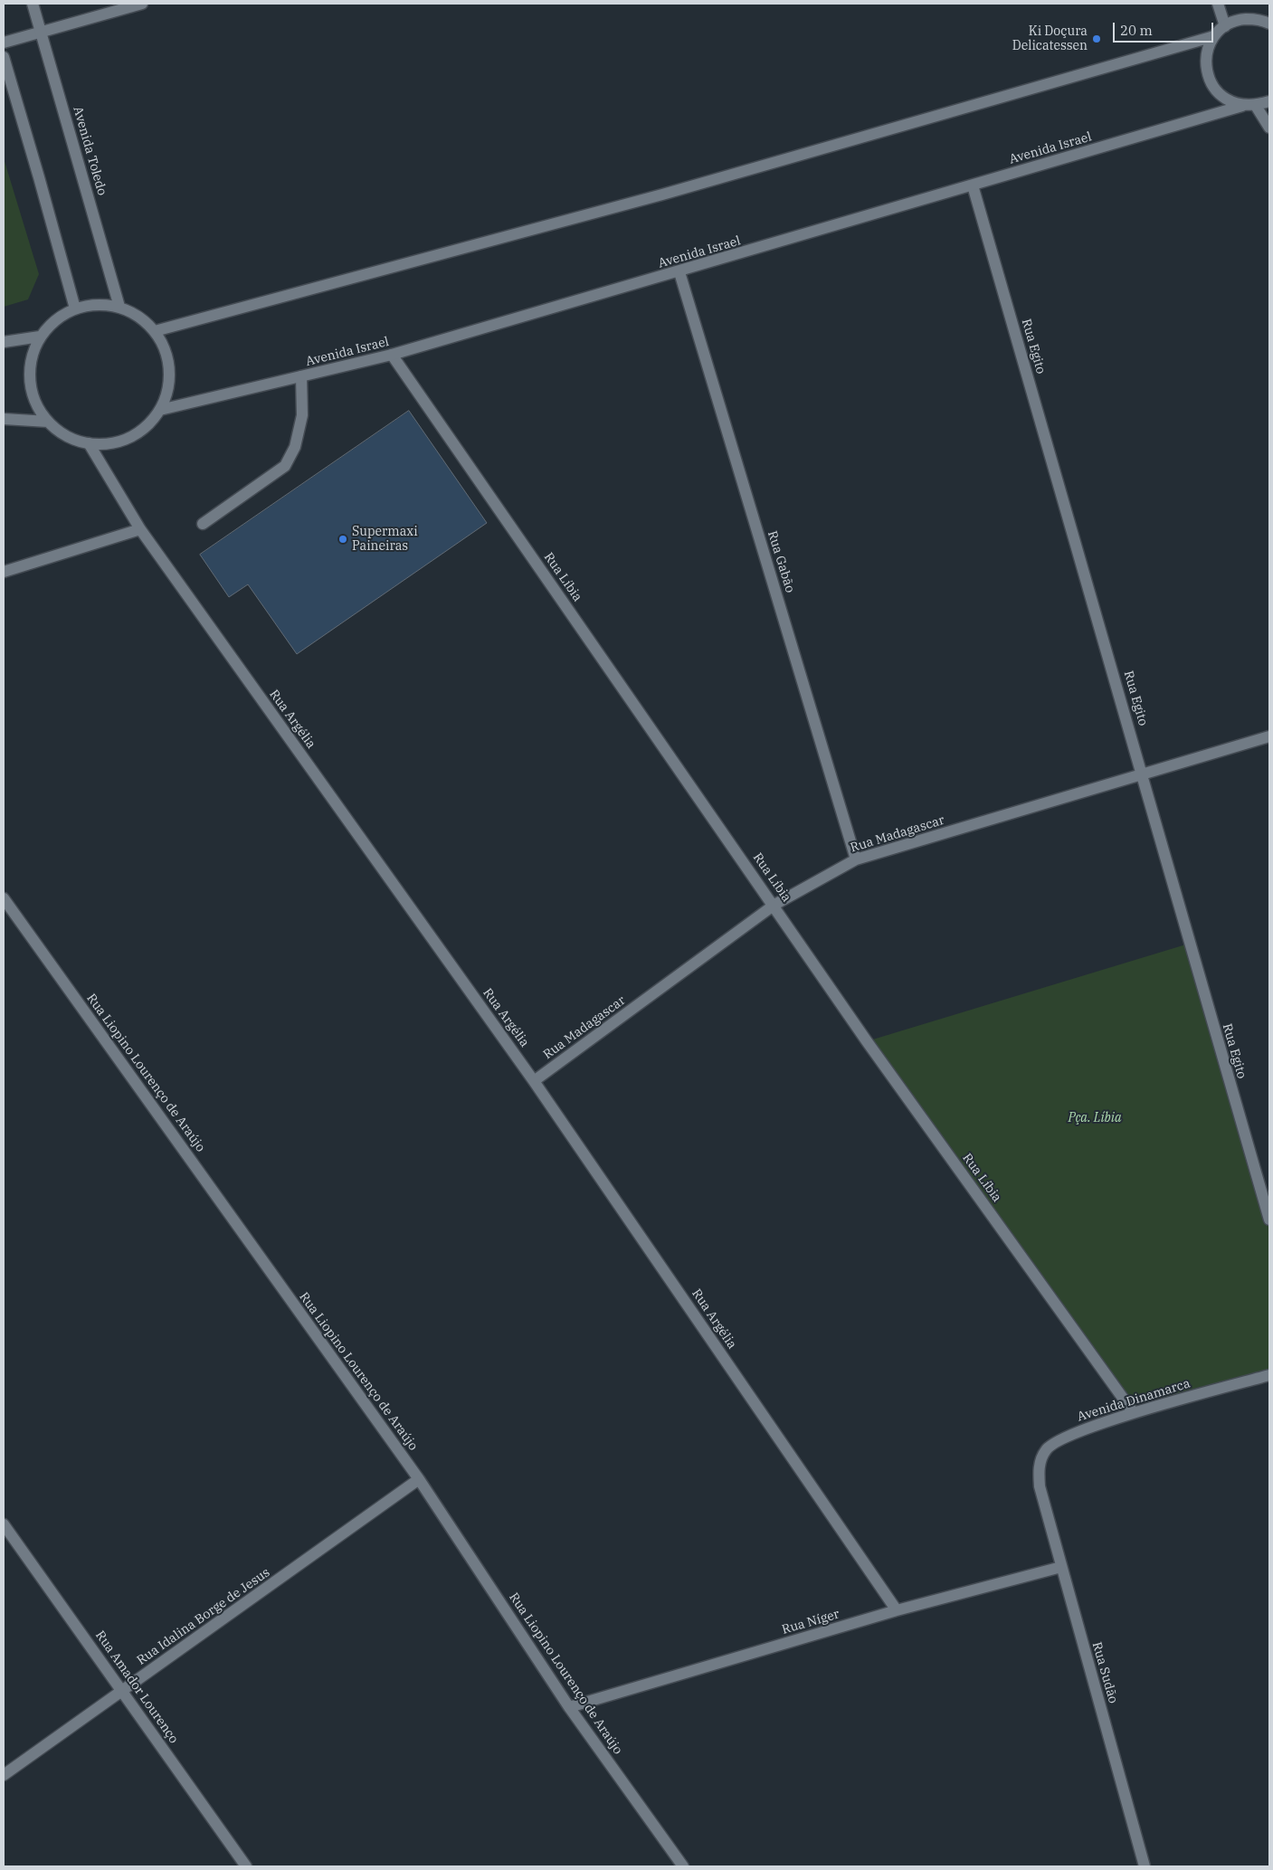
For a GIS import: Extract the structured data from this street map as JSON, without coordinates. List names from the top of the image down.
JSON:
{
  "streets": {
    "street": [
      "Avenida Israel",
      "Avenida Toledo",
      "Rua Egito",
      "Rua Gabão",
      "Rua Líbia",
      "Rua Argélia",
      "Rua Madagascar",
      "Rua Liopino Lourenço de Araújo",
      "Avenida Dinamarca",
      "Rua Idalina Borge de Jesus",
      "Rua Níger",
      "Rua Sudão",
      "Rua Amador Lourenço"
    ]
  },
  "crossings": [
    ["Avenida Israel", "Avenida Toledo"],
    ["Avenida Israel", "Rua Egito"],
    ["Avenida Israel", "Rua Gabão"],
    ["Avenida Israel", "Rua Líbia"],
    ["Avenida Israel", "Rua Argélia"],
    ["Avenida Toledo", "Rua Argélia"],
    ["Rua Egito", "Rua Madagascar"],
    ["Rua Gabão", "Rua Madagascar"],
    ["Rua Líbia", "Rua Madagascar"],
    ["Rua Líbia", "Avenida Dinamarca"],
    ["Rua Argélia", "Rua Madagascar"],
    ["Rua Argélia", "Rua Níger"],
    ["Rua Liopino Lourenço de Araújo", "Rua Idalina Borge de Jesus"],
    ["Rua Liopino Lourenço de Araújo", "Rua Níger"],
    ["Avenida Dinamarca", "Rua Sudão"],
    ["Rua Idalina Borge de Jesus", "Rua Amador Lourenço"],
    ["Rua Níger", "Rua Sudão"]
  ],
  "parks": ["Pça. Líbia"],
  "places": ["Ki Doçura Delicatessen", "Supermaxi Paineiras"],
  "scale_bar": "20 m"
}
